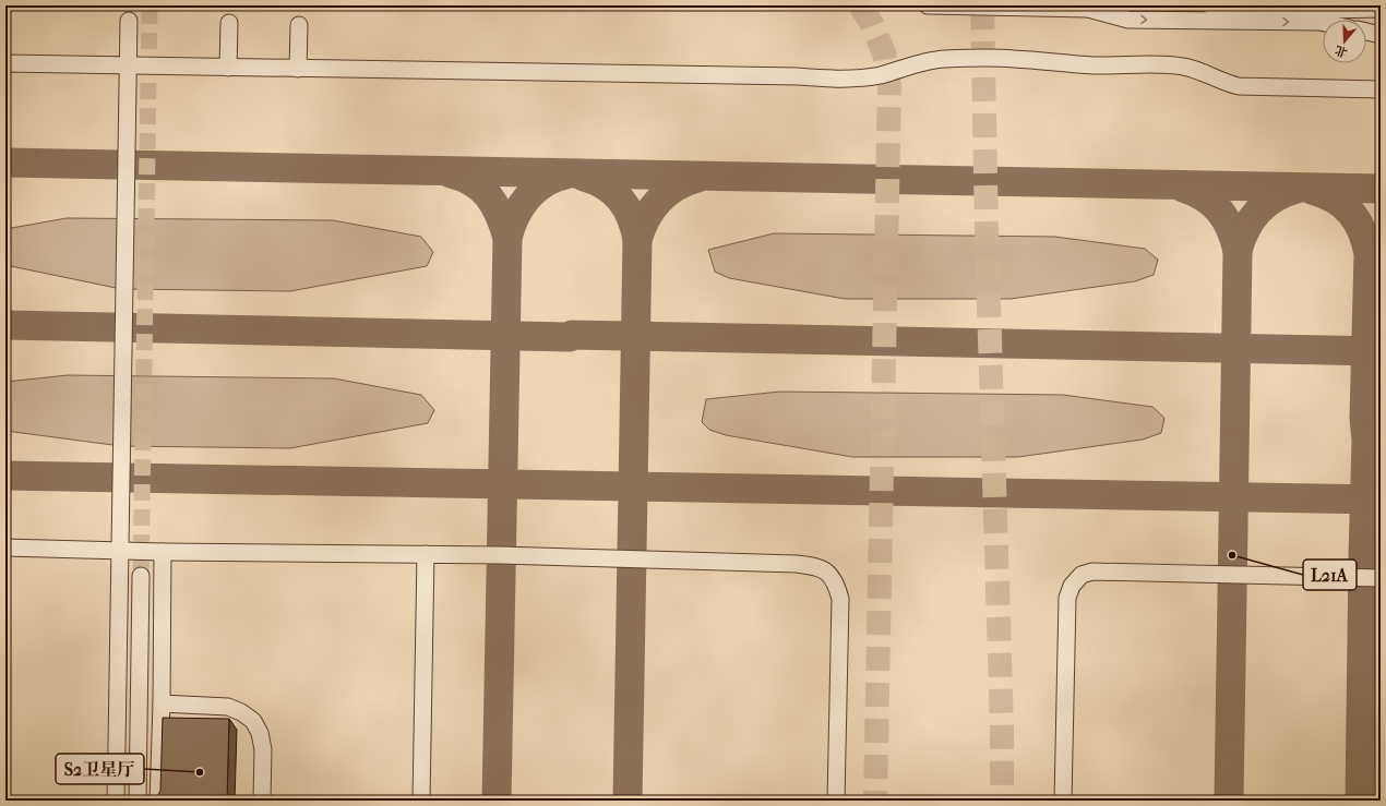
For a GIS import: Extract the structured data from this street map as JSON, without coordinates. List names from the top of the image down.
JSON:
{
  "places": ["L21A", "S2卫星厅"],
  "north": "bottom"
}
